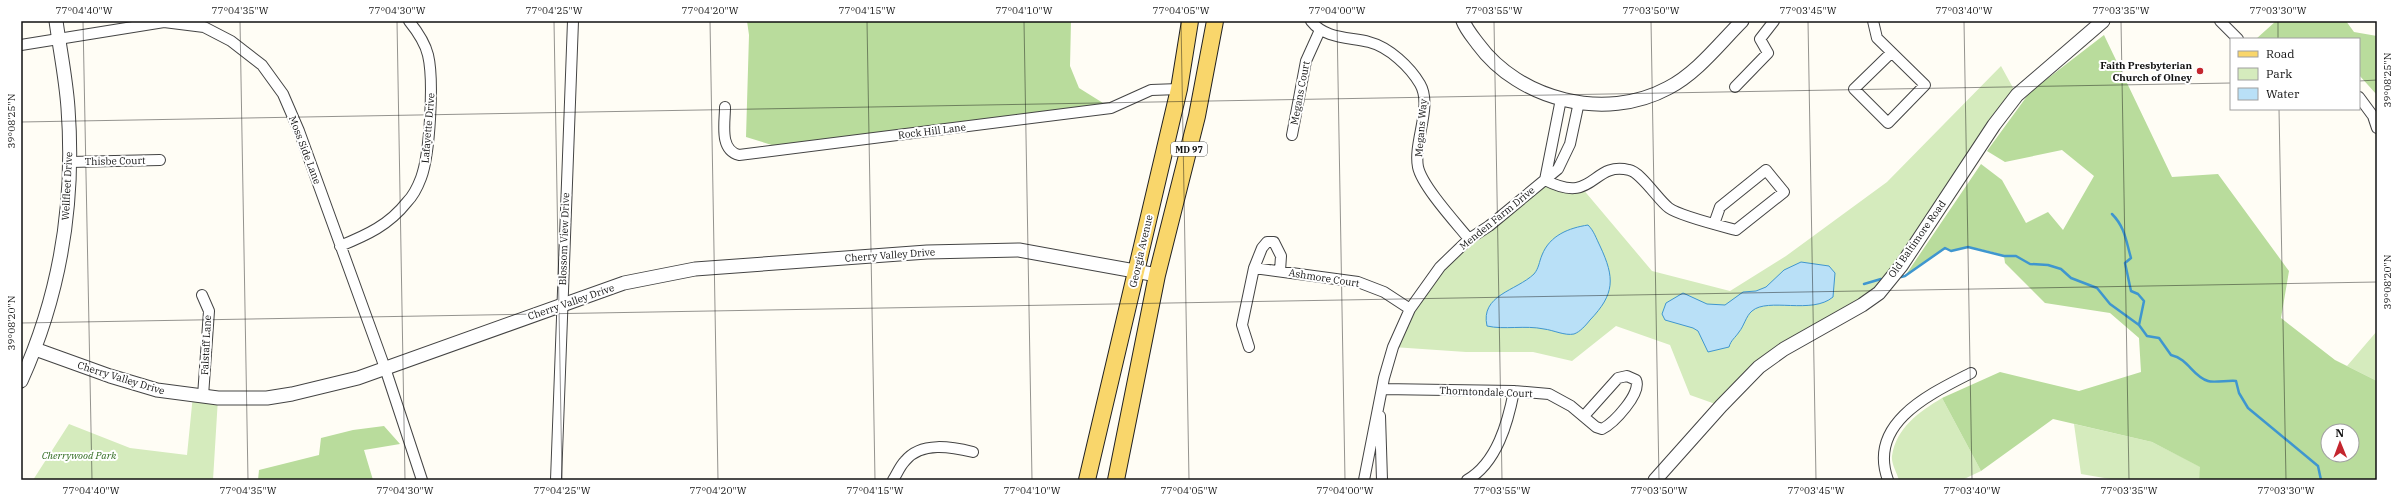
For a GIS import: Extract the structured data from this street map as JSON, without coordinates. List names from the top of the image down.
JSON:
{
  "streets": {
    "main road": ["MD 97", "Georgia Avenue"],
    "street": [
      "Megans Court",
      "Lafayette Drive",
      "Megans Way",
      "Rock Hill Lane",
      "Moss Side Lane",
      "Thisbe Court",
      "Wellfleet Drive",
      "Menden Farm Drive",
      "Blossom View Drive",
      "Old Baltimore Road",
      "Cherry Valley Drive",
      "Ashmore Court",
      "Falstaff Lane",
      "Thorntondale Court"
    ]
  },
  "crossings": [
    ["Megans Court", "Megans Way"],
    ["Lafayette Drive", "Moss Side Lane"],
    ["Megans Way", "Menden Farm Drive"],
    ["Rock Hill Lane", "Georgia Avenue"],
    ["MD 97", "Cherry Valley Drive"],
    ["Moss Side Lane", "Wellfleet Drive"],
    ["Moss Side Lane", "Cherry Valley Drive"],
    ["Thisbe Court", "Wellfleet Drive"],
    ["Wellfleet Drive", "Cherry Valley Drive"],
    ["Menden Farm Drive", "Ashmore Court"],
    ["Menden Farm Drive", "Thorntondale Court"],
    ["Blossom View Drive", "Cherry Valley Drive"],
    ["Georgia Avenue", "Cherry Valley Drive"],
    ["Cherry Valley Drive", "Falstaff Lane"]
  ],
  "parks": ["Cherrywood Park"],
  "places": ["Faith Presbyterian Church of Olney"],
  "legend": ["Road", "Park", "Water"],
  "north": "top",
  "coordinates": [
    "77°04'40\"W",
    "77°04'35\"W",
    "77°04'30\"W",
    "77°04'25\"W",
    "77°04'20\"W",
    "77°04'15\"W",
    "77°04'10\"W",
    "77°04'05\"W",
    "77°04'00\"W",
    "77°03'55\"W",
    "77°03'50\"W",
    "77°03'45\"W",
    "77°03'40\"W",
    "77°03'35\"W",
    "77°03'30\"W",
    "39°08'25\"N",
    "39°08'20\"N"
  ]
}
